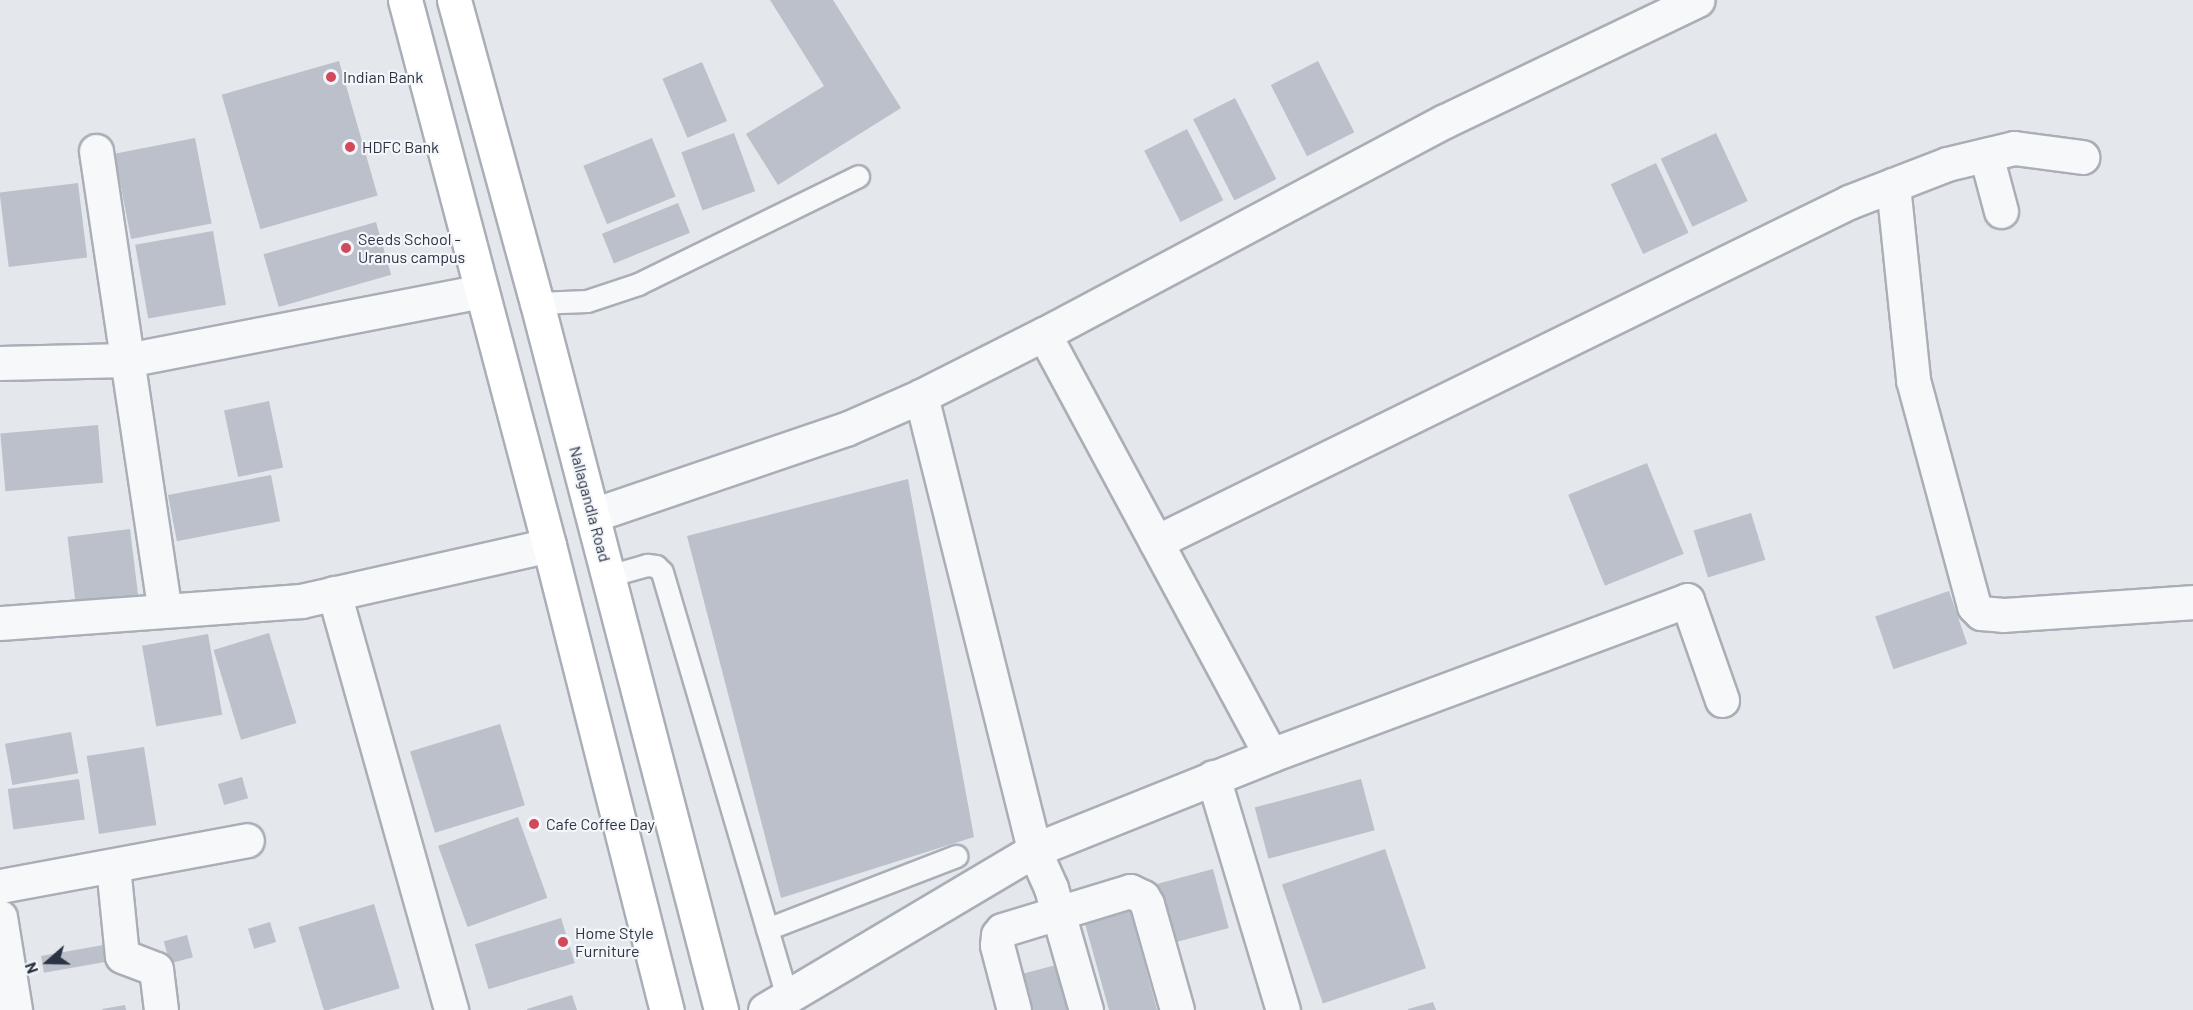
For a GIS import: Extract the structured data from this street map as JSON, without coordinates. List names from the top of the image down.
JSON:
{
  "streets": {
    "main road": ["Nallagandla Road"]
  },
  "places": [
    "Indian Bank",
    "HDFC Bank",
    "Seeds School - Uranus campus",
    "Cafe Coffee Day",
    "Home Style Furniture"
  ],
  "north": "left"
}
